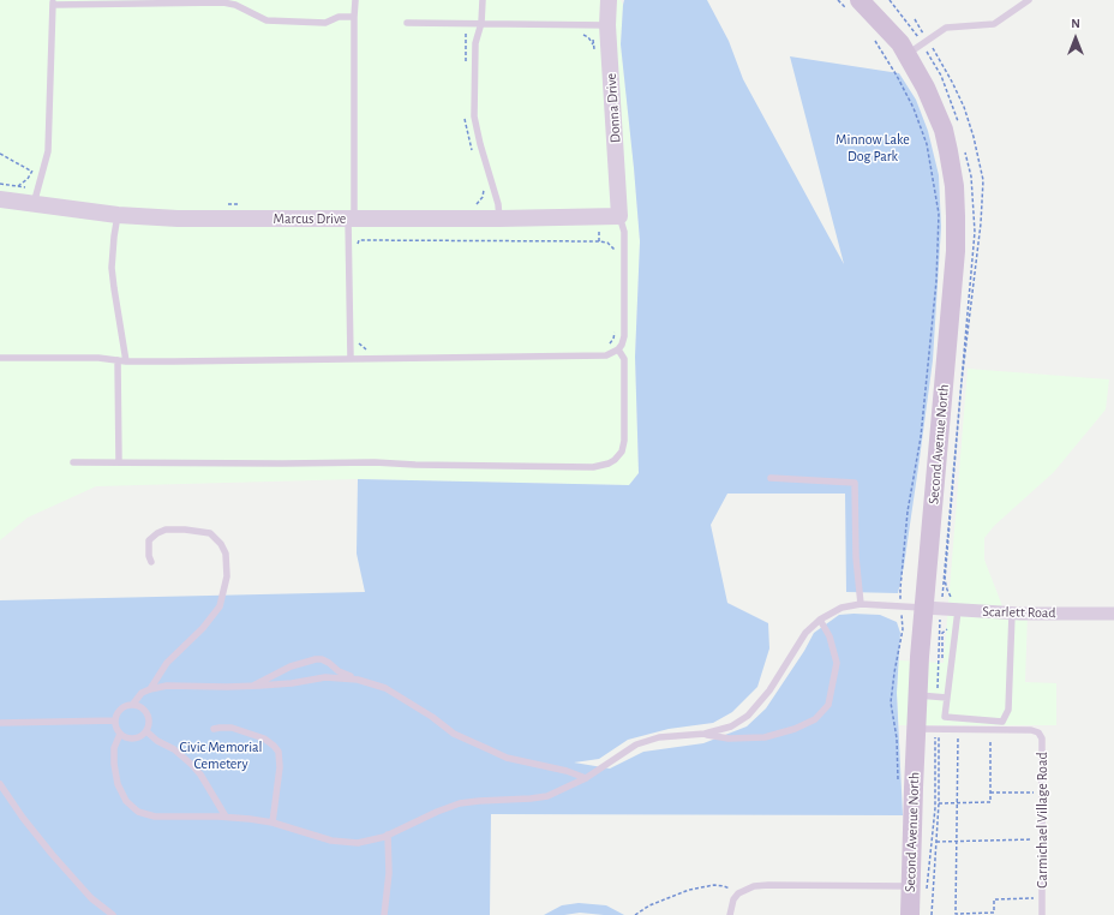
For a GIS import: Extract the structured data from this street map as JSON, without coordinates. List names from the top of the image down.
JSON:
{
  "streets": {
    "main road": ["Second Avenue North"],
    "street": ["Donna Drive", "Marcus Drive", "Scarlett Road"],
    "lane": ["Carmichael Village Road"]
  },
  "crossings": [
    ["Donna Drive", "Marcus Drive"],
    ["Second Avenue North", "Scarlett Road"],
    ["Second Avenue North", "Carmichael Village Road"]
  ],
  "parks": ["Minnow Lake Dog Park", "Civic Memorial Cemetery"],
  "north": "top"
}
